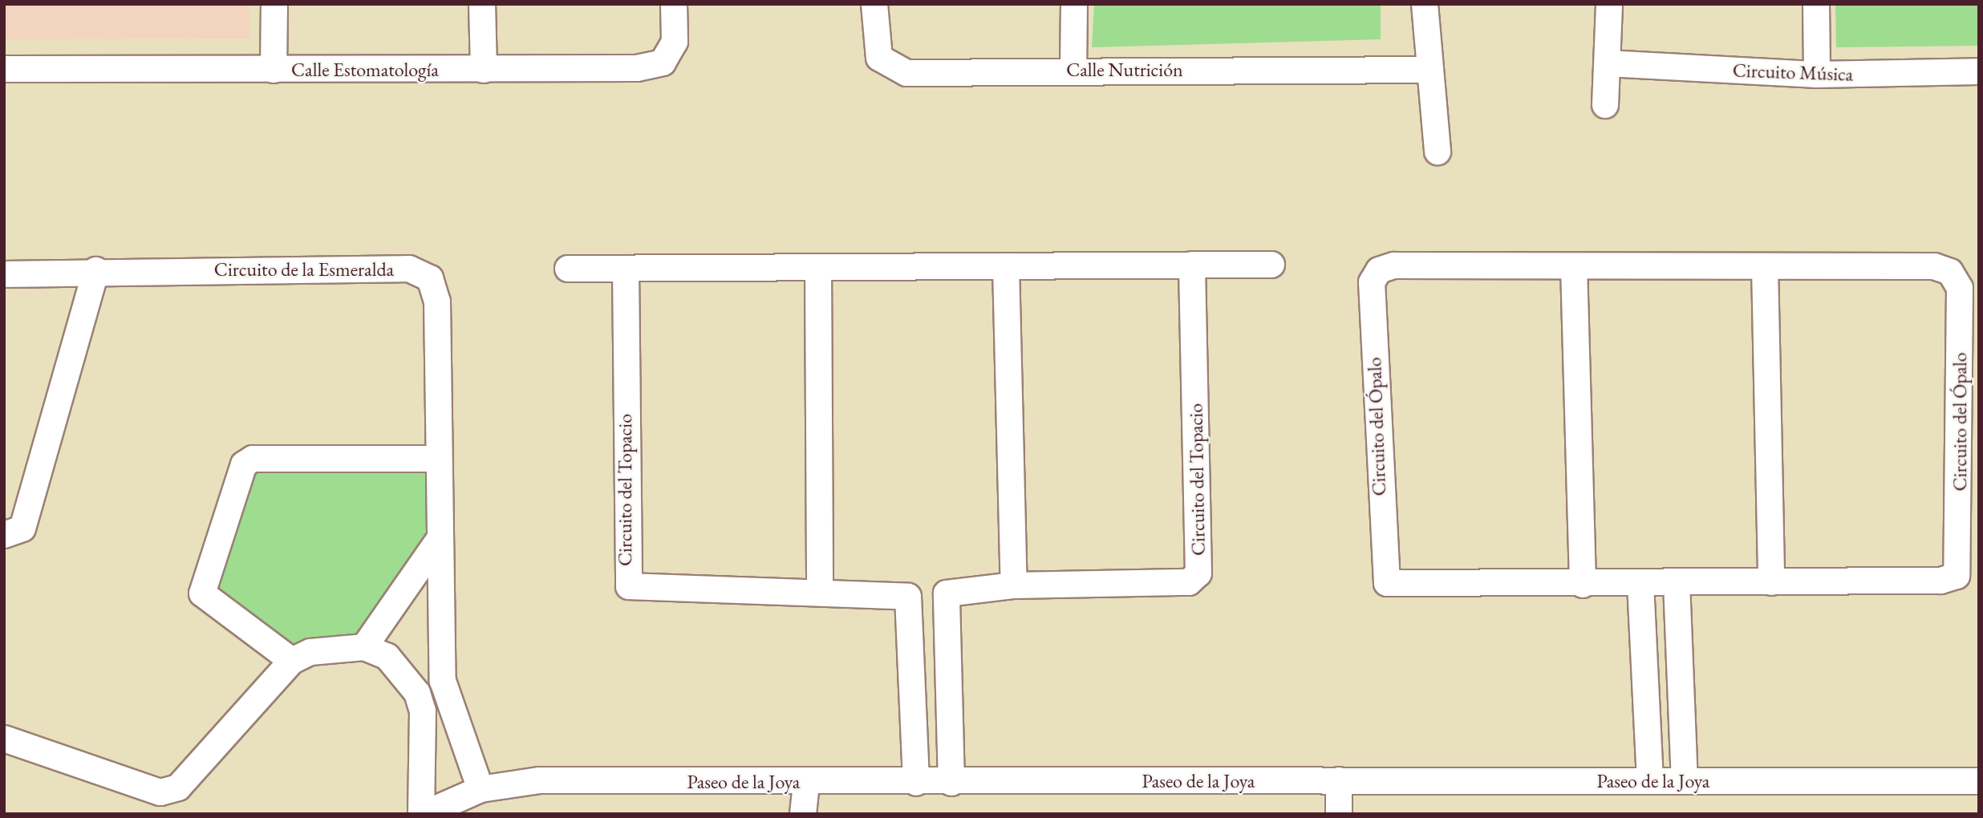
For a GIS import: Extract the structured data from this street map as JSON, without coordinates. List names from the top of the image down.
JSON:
{
  "streets": {
    "street": [
      "Calle Estomatología",
      "Calle Nutrición",
      "Circuito Música",
      "Circuito de la Esmeralda",
      "Circuito del Ópalo",
      "Circuito del Topacio",
      "Paseo de la Joya"
    ]
  },
  "crossings": [
    ["Circuito de la Esmeralda", "Paseo de la Joya"],
    ["Circuito del Topacio", "Paseo de la Joya"]
  ]
}
